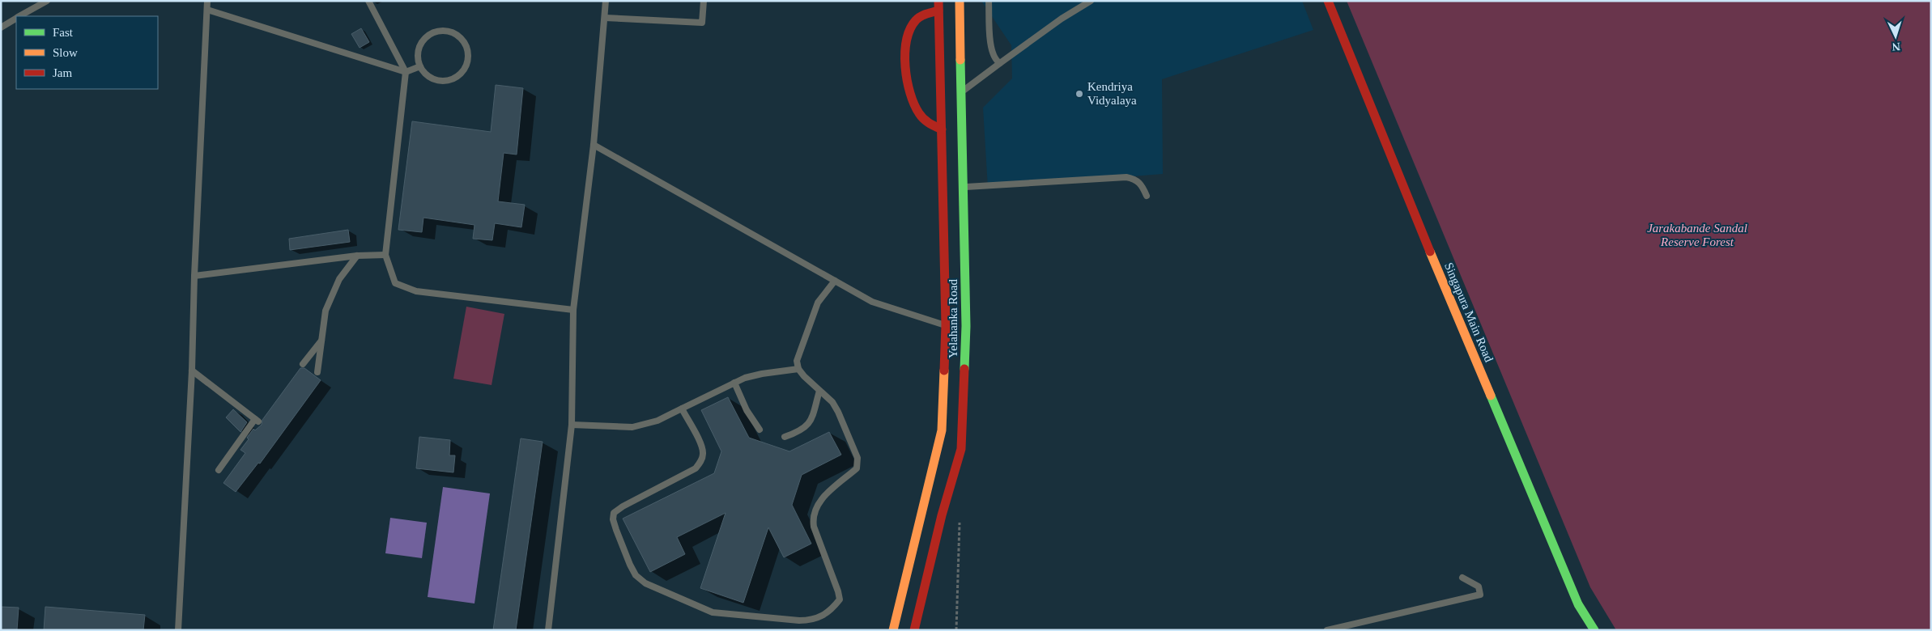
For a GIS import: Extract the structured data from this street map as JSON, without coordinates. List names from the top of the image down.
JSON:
{
  "streets": {
    "main road": ["Singapura Main Road", "Yelahanka Road"]
  },
  "parks": ["Jarakabande Sandal Reserve Forest"],
  "places": ["Kendriya Vidyalaya"],
  "legend": ["Fast", "Slow", "Jam"],
  "north": "bottom"
}
